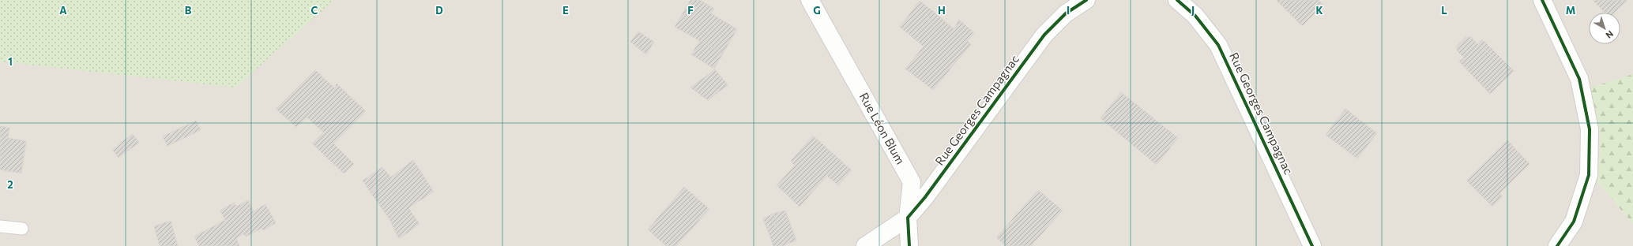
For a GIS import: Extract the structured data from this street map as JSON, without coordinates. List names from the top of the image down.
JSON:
{
  "streets": {
    "street": ["Rue Georges Campagnac", "Rue Léon Blum"]
  },
  "crossings": [
    ["Rue Georges Campagnac", "Rue Léon Blum"]
  ],
  "north": "bottom right",
  "grid": {
    "columns": [
      "A",
      "B",
      "C",
      "D",
      "E",
      "F",
      "G",
      "H",
      "I",
      "J",
      "K",
      "L",
      "M"
    ],
    "rows": ["1", "2"]
  }
}
